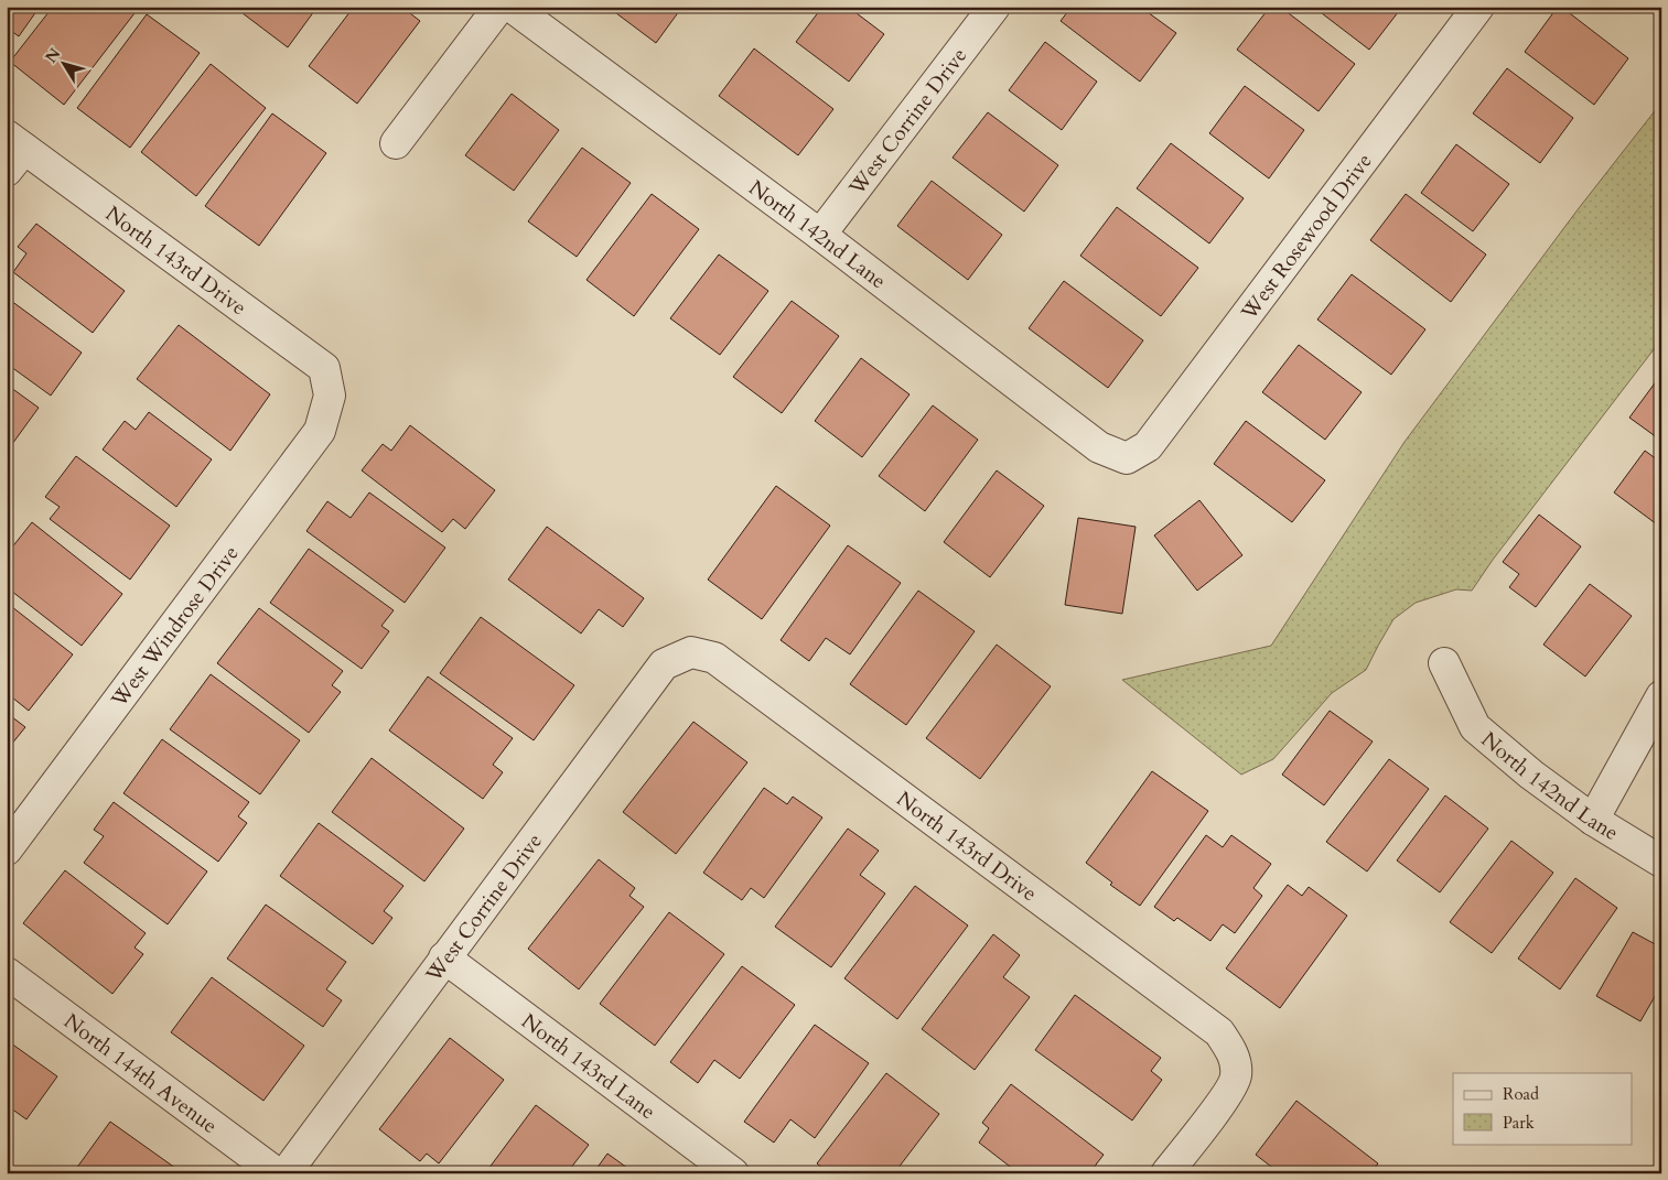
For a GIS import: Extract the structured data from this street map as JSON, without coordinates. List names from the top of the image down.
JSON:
{
  "streets": {
    "street": [
      "West Corrine Drive",
      "North 142nd Lane",
      "West Rosewood Drive",
      "North 143rd Drive",
      "West Windrose Drive",
      "North 143rd Lane",
      "North 144th Avenue"
    ]
  },
  "crossings": [
    ["West Corrine Drive", "North 142nd Lane"],
    ["West Corrine Drive", "North 143rd Drive"],
    ["West Corrine Drive", "North 143rd Lane"],
    ["North 142nd Lane", "West Rosewood Drive"],
    ["North 143rd Drive", "West Windrose Drive"]
  ],
  "legend": ["Road", "Park"],
  "north": "top left"
}
